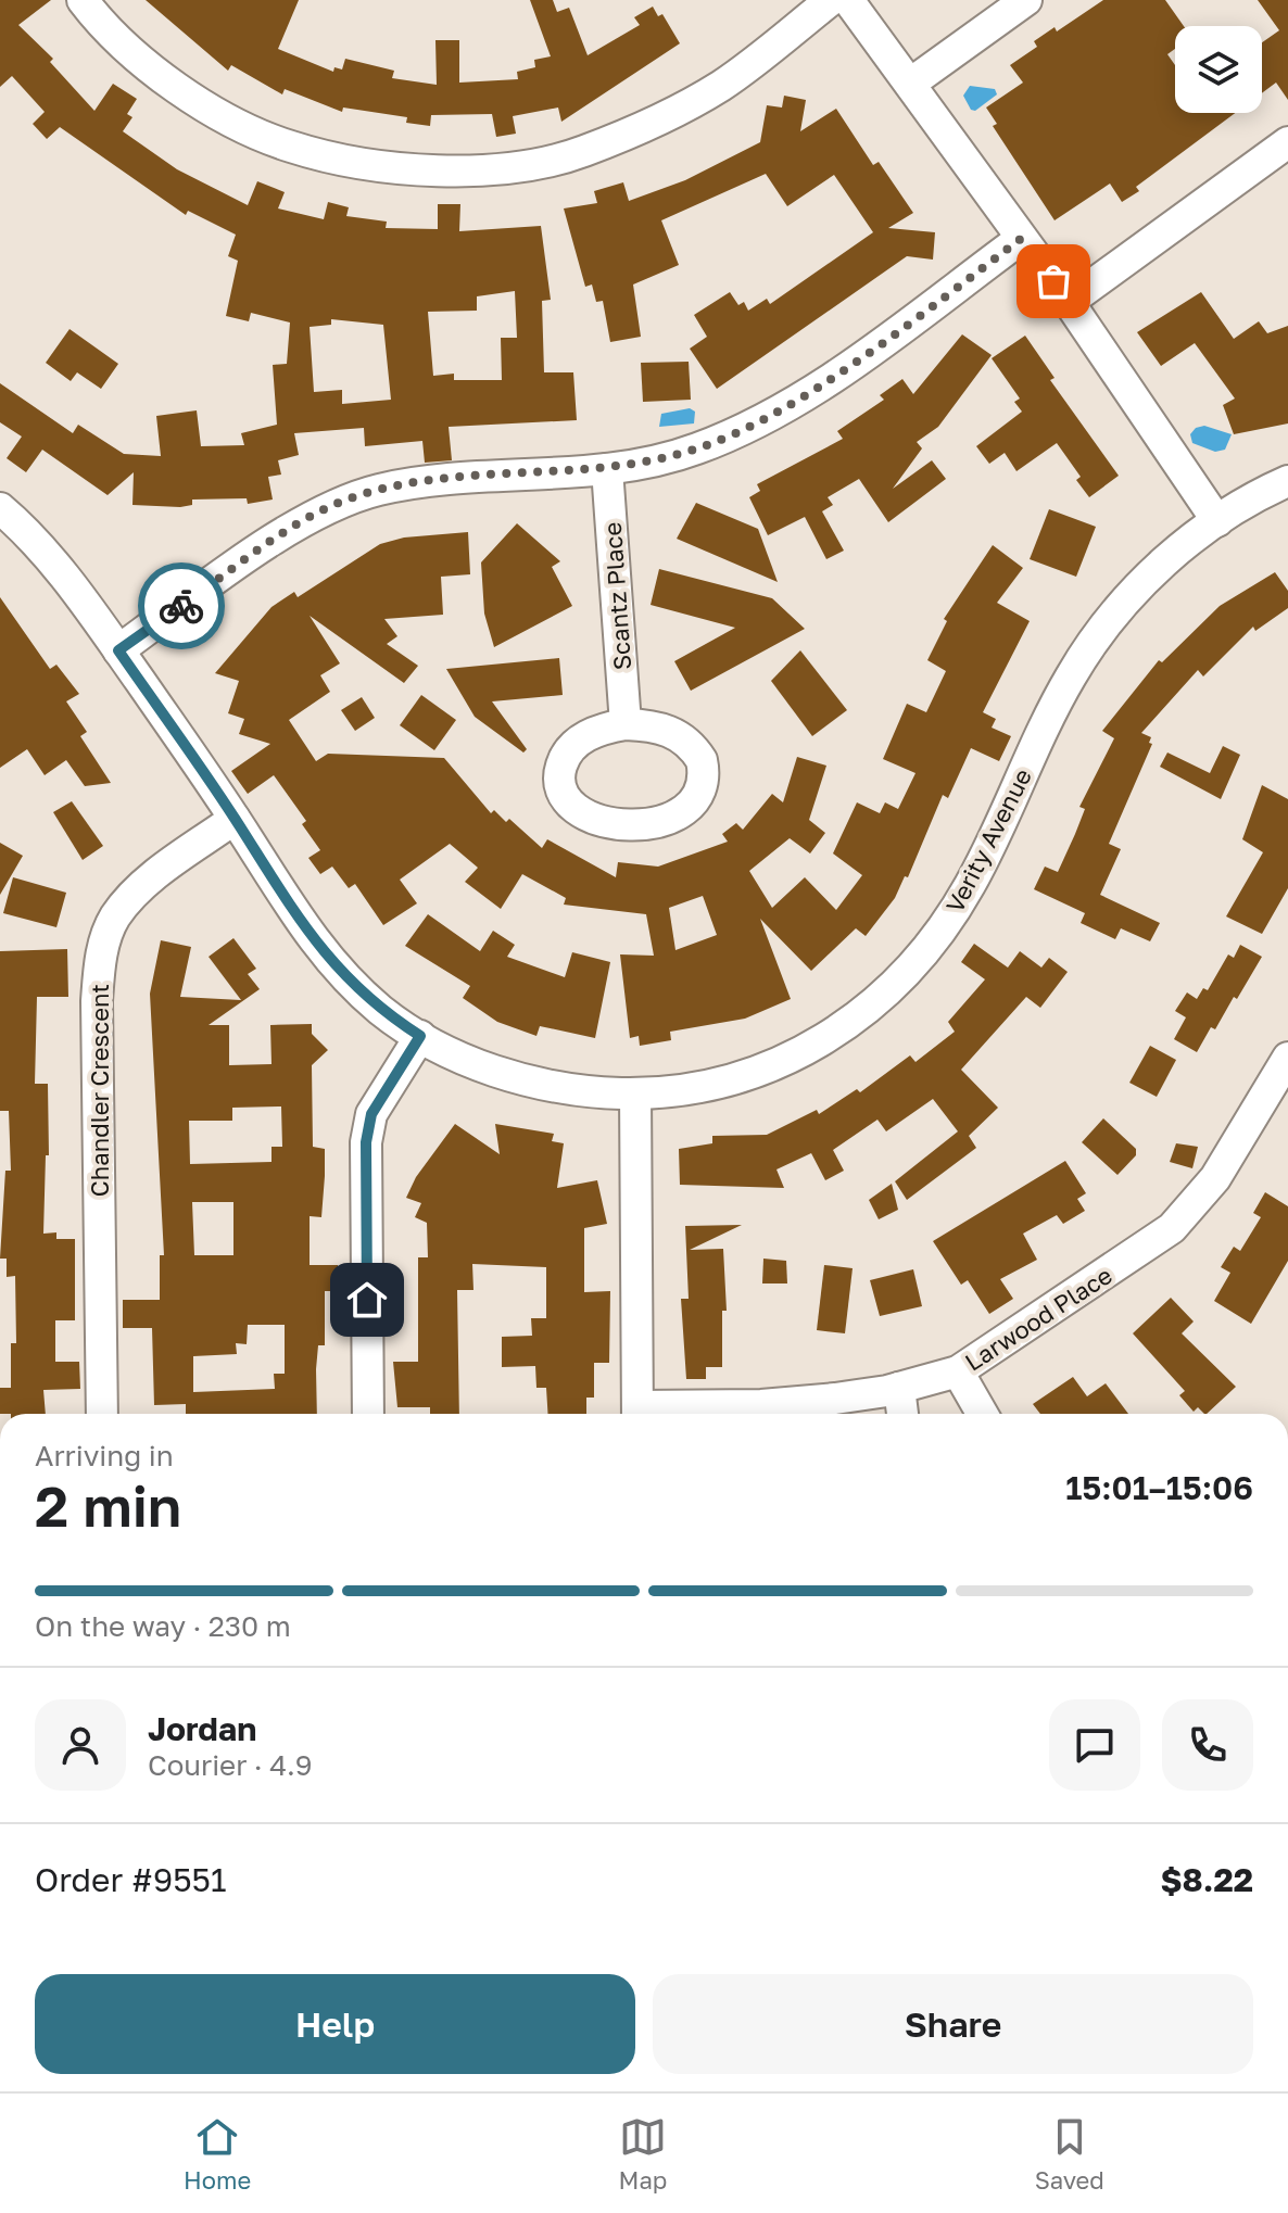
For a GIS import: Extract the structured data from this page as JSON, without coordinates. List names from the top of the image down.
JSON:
{
  "streets": {
    "street": [
      "Scantz Place",
      "Verity Avenue",
      "Chandler Crescent",
      "Larwood Place"
    ]
  },
  "crossings": [
    ["Verity Avenue", "Chandler Crescent"]
  ],
  "page": {
    "heading": ["2 min", "Arriving in", "15:01–15:06"],
    "panel": [
      "Jordan",
      "Courier · 4.9",
      "Order #9551",
      "$8.22"
    ],
    "bar": "On the way · 230 m",
    "buttons": ["Help", "Share"],
    "tabs": ["Home", "Map", "Saved"]
  }
}
